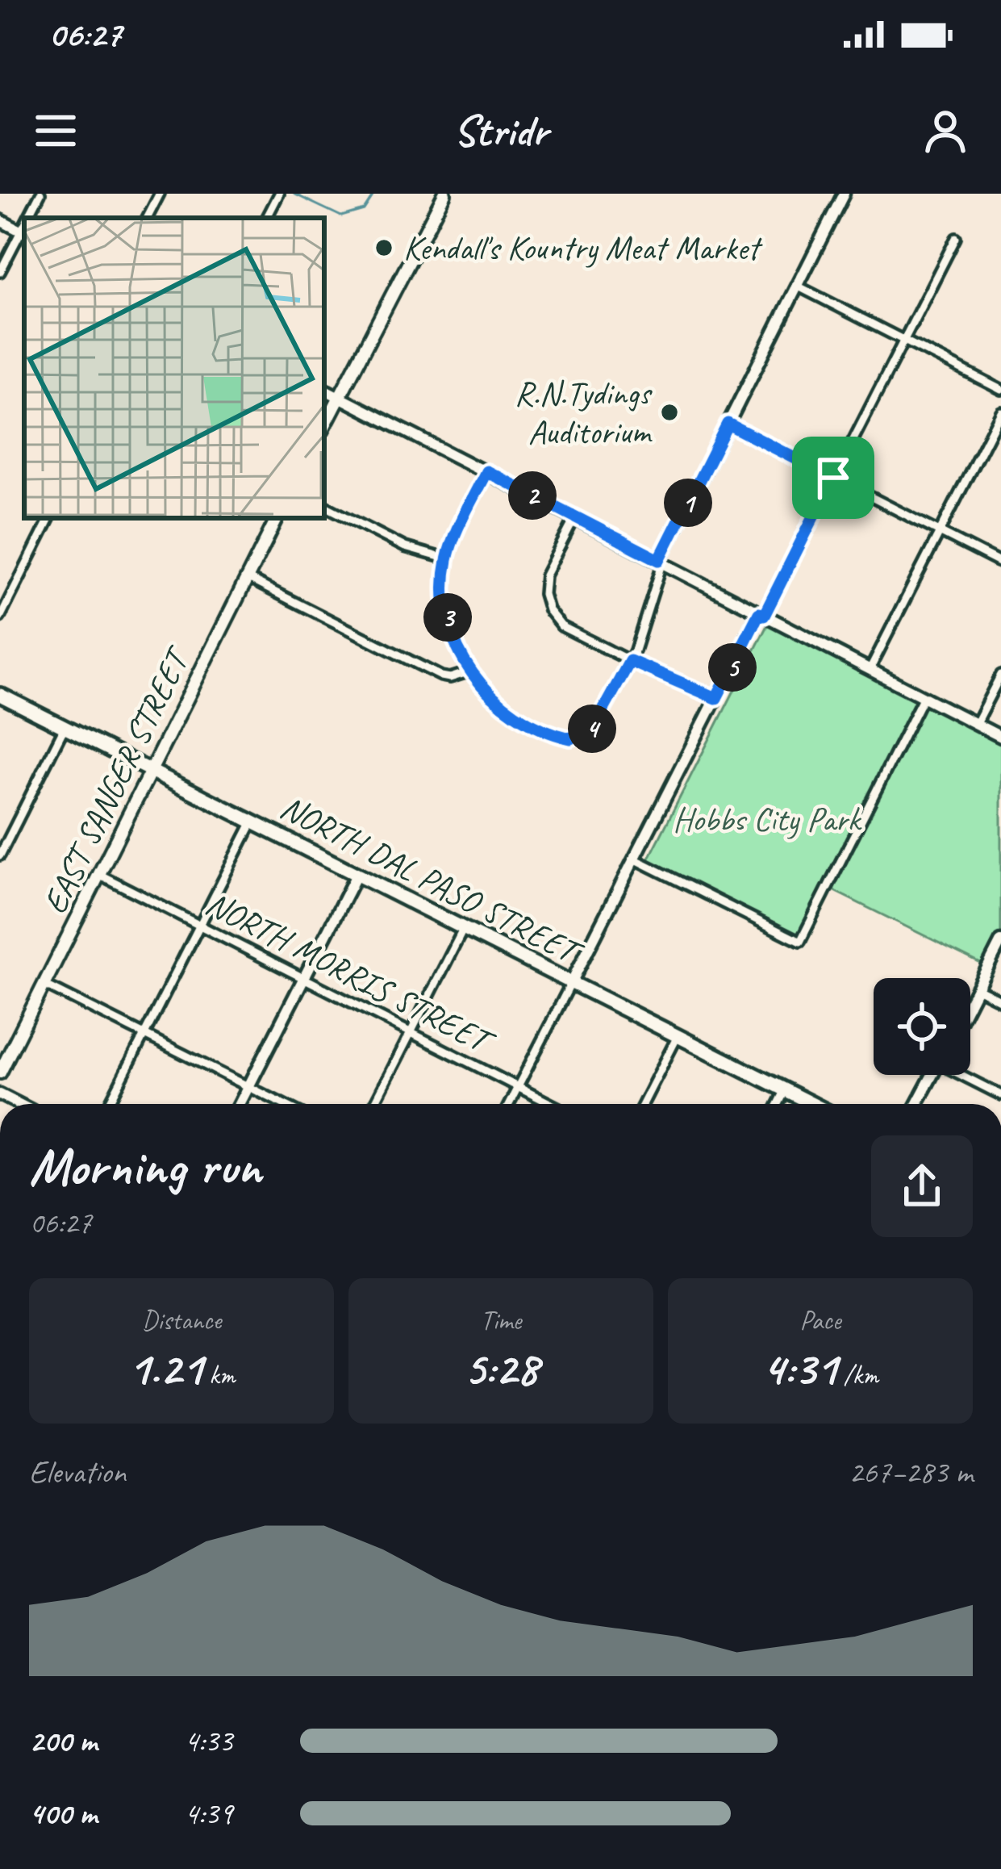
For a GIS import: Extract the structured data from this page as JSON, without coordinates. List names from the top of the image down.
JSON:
{
  "streets": {
    "main road": ["EAST SANGER STREET", "NORTH DAL PASO STREET"],
    "street": ["NORTH MORRIS STREET"]
  },
  "crossings": [
    ["EAST SANGER STREET", "NORTH DAL PASO STREET"],
    ["EAST SANGER STREET", "NORTH MORRIS STREET"]
  ],
  "parks": ["Hobbs City Park"],
  "places": ["Kendall's Kountry Meat Market", "R.N.Tydings Auditorium"],
  "page": {
    "status": "06:27",
    "header": "Stridr",
    "pins": [
      "2",
      "1",
      "3",
      "5",
      "4"
    ],
    "heading": ["Morning run", "06:27"],
    "stats": [
      ["Distance", "1.21 km"],
      ["Time", "5:28"],
      ["Pace", "4:31 /km"]
    ],
    "chart": ["Elevation", "267–283 m"],
    "list": [
      {
        "name": "200 m",
        "note": "4:33"
      },
      {
        "name": "400 m",
        "note": "4:39"
      }
    ]
  }
}
